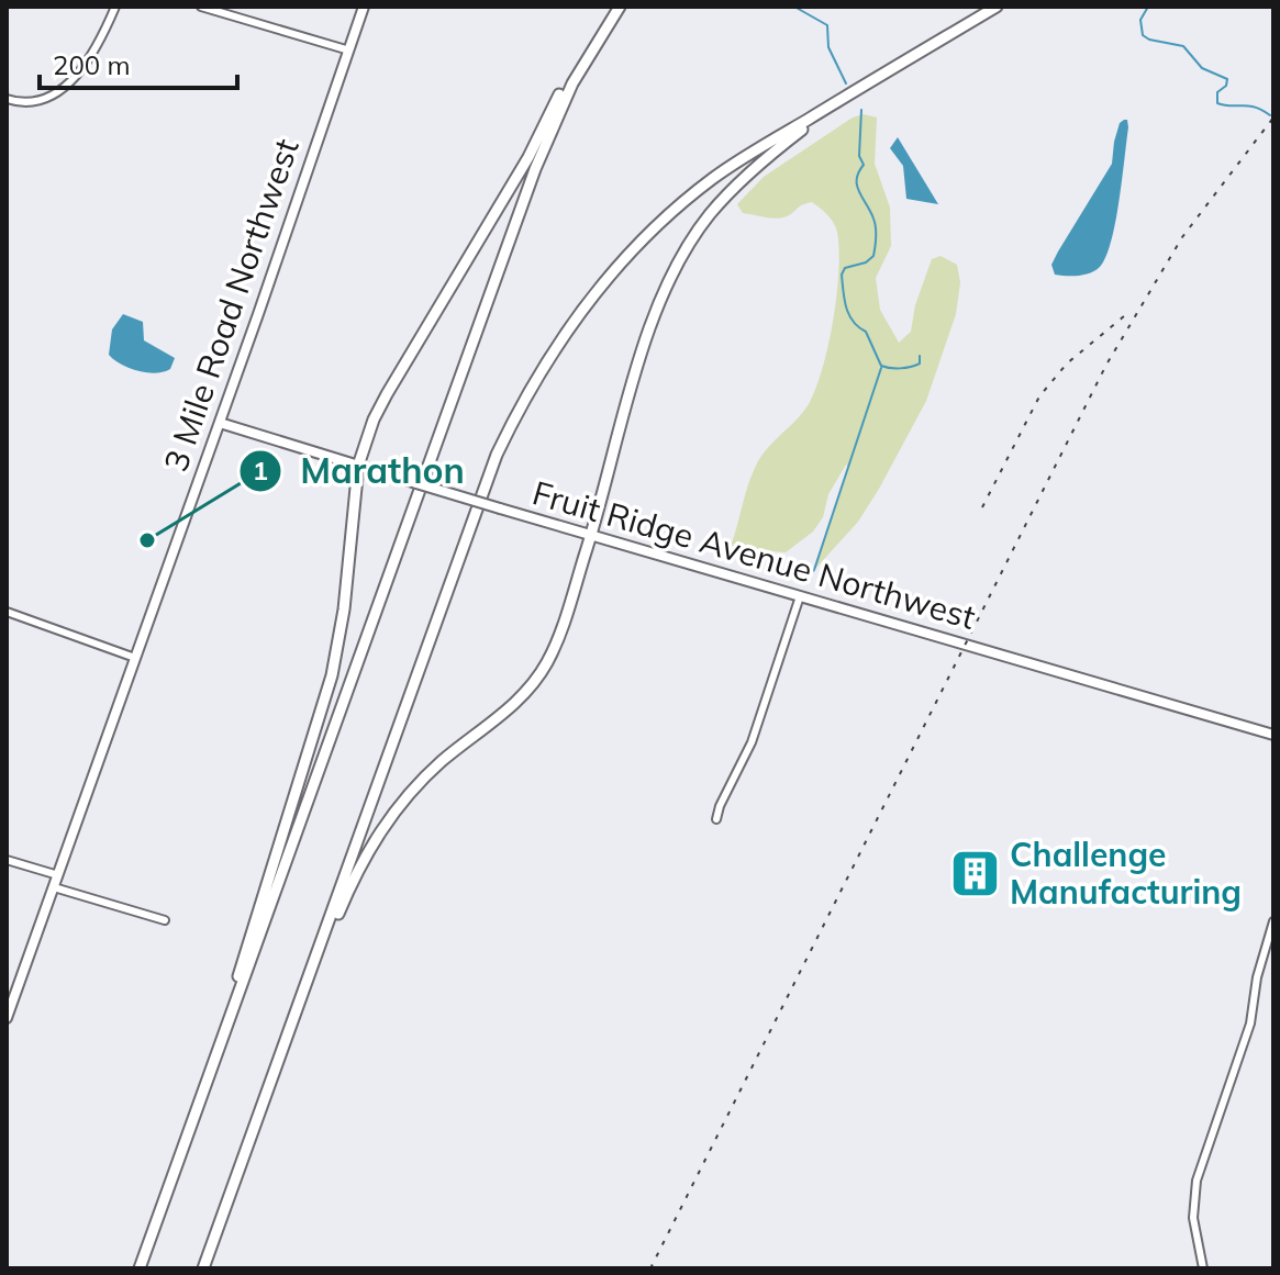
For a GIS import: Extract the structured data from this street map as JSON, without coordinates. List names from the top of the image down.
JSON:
{
  "streets": {
    "main road": ["3 Mile Road Northwest", "Fruit Ridge Avenue Northwest"]
  },
  "crossings": [
    ["3 Mile Road Northwest", "Fruit Ridge Avenue Northwest"]
  ],
  "places": {
    "other": ["Marathon"],
    "building": ["Challenge Manufacturing"]
  },
  "scale_bar": "200 m"
}
